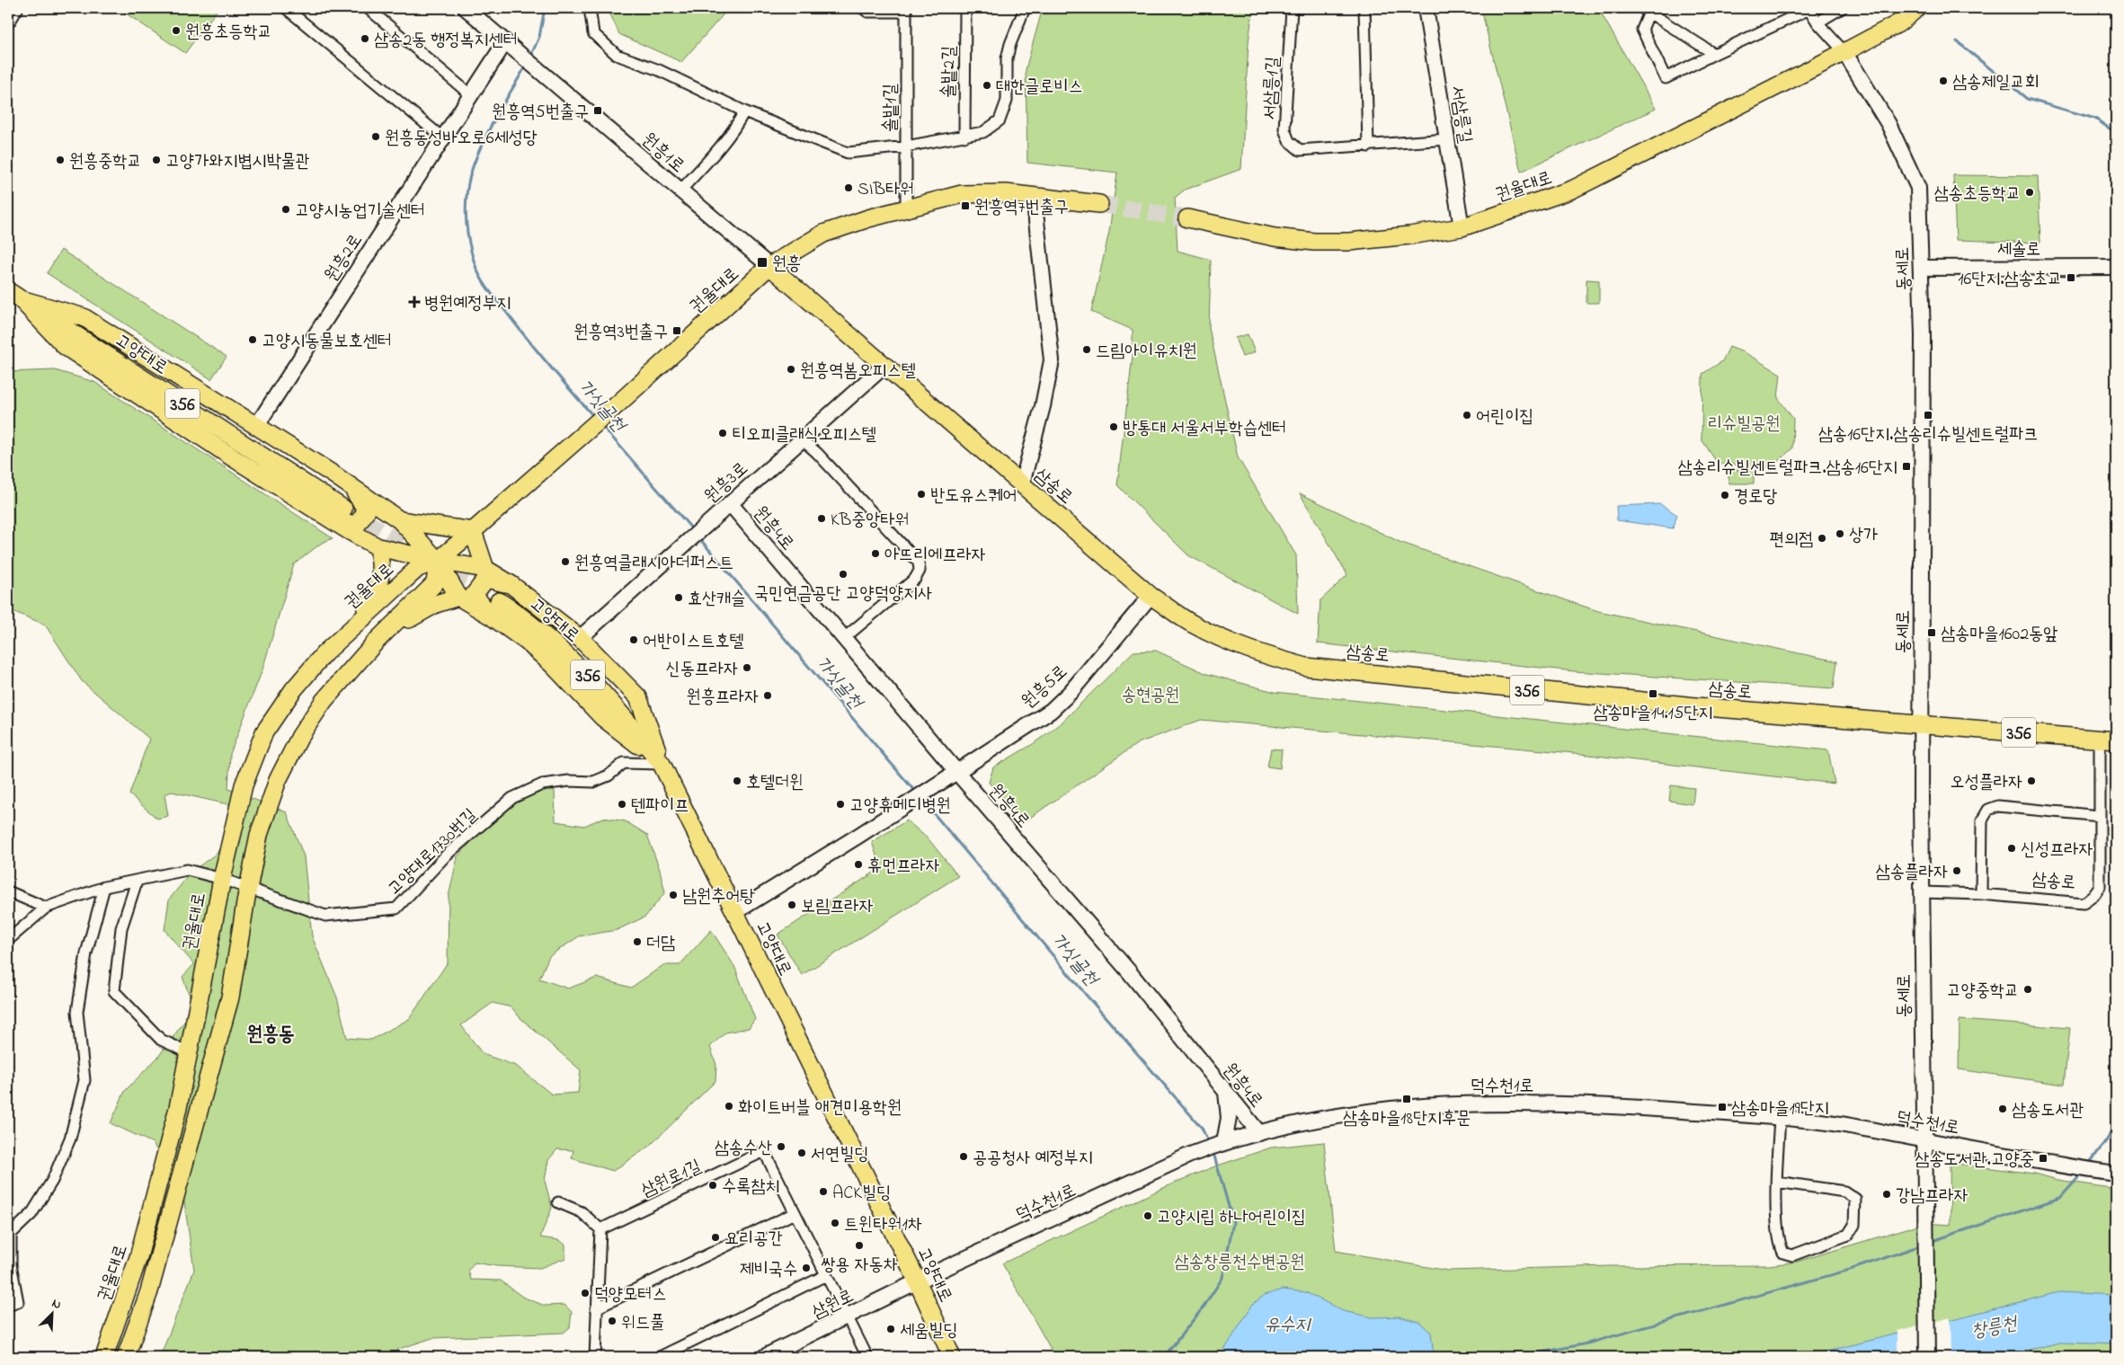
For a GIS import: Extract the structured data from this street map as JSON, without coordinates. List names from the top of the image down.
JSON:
{
  "streets": {
    "main road": [
      "권율대로",
      "고양대로",
      "356",
      "삼송로"
    ],
    "street": [
      "솔밭2길",
      "서삼릉1길",
      "솔밭1길",
      "서삼릉길",
      "원흥1로",
      "세솔로",
      "원흥2로",
      "동세로",
      "원흥3로",
      "원흥4로",
      "원흥5로",
      "고양대로1730번길",
      "덕수천1로",
      "삼원로1길",
      "삼원로"
    ]
  },
  "crossings": [
    ["서삼릉1길", "서삼릉길"],
    ["솔밭1길", "권율대로"],
    ["서삼릉길", "권율대로"],
    ["원흥1로", "권율대로"],
    ["원흥1로", "원흥2로"],
    ["원흥1로", "삼송로"],
    ["권율대로", "동세로"],
    ["권율대로", "삼송로"],
    ["권율대로", "고양대로1730번길"],
    ["세솔로", "동세로"],
    ["동세로", "삼송로"],
    ["동세로", "덕수천1로"],
    ["고양대로", "원흥5로"],
    ["고양대로", "고양대로1730번길"],
    ["고양대로", "덕수천1로"],
    ["고양대로", "삼원로"],
    ["원흥3로", "삼송로"],
    ["원흥3로", "원흥4로"],
    ["삼송로", "원흥5로"],
    ["원흥4로", "원흥5로"],
    ["원흥4로", "덕수천1로"],
    ["덕수천1로", "삼원로"],
    ["삼원로1길", "삼원로"]
  ],
  "districts": ["원흥동"],
  "water": ["가싯골천", "유수지", "창릉천"],
  "parks": ["리슈빌공원", "송현공원", "삼송창릉천수변공원"],
  "places": {
    "other": [
      "원흥초등학교",
      "삼송2동 행정복지센터",
      "삼송제일교회",
      "대한글로비스",
      "원흥동성바오로6세성당",
      "원흥중학교",
      "고양가와지볍시박물관",
      "SIB타워",
      "삼송초등학교",
      "고양시농업기술센터",
      "고양시동물보호센터",
      "드림아이유치원",
      "원흥역봄오피스텔",
      "어린이집",
      "방통대 서울서부학습센터",
      "티오피클래식오피스텔",
      "반도유스퀘어",
      "경로당",
      "KB중앙타워",
      "상가",
      "편의점",
      "아뜨리에프라자",
      "원흥역클래시아더퍼스트",
      "국민연금공단 고양덕양지사",
      "효산캐슬",
      "어반이스트호텔",
      "신동프라자",
      "원흥프라자",
      "호텔더윈",
      "오성플라자",
      "텐파이프",
      "고양휴메디병원",
      "신성프라자",
      "휴먼프라자",
      "삼송플라자",
      "남원추어탕",
      "보림프라자",
      "더담",
      "고양중학교",
      "화이트버블 애견미용학원",
      "삼송도서관",
      "삼송수산",
      "서연빌딩",
      "공공청사 예정부지",
      "수록참치",
      "ACK빌딩",
      "강남프라자",
      "고양시립 하나어린이집",
      "트윈타워1차",
      "요리공간",
      "쌍용 자동차",
      "제비국수",
      "덕양모터스",
      "위드풀",
      "세움빌딩"
    ],
    "transit": [
      "원흥역5번출구",
      "원흥역7번출구",
      "원흥",
      "16단지.삼송초교",
      "원흥역3번출구",
      "삼송16단지.삼송리슈빌센트럴파크",
      "삼송리슈빌센트럴파크.삼송16단지",
      "삼송마을1602동앞",
      "삼송마을14.15단지",
      "삼송마을18단지후문",
      "삼송마을19단지",
      "삼송도서관.고양중"
    ],
    "health": ["병원예정부지"]
  },
  "north": "top right"
}
